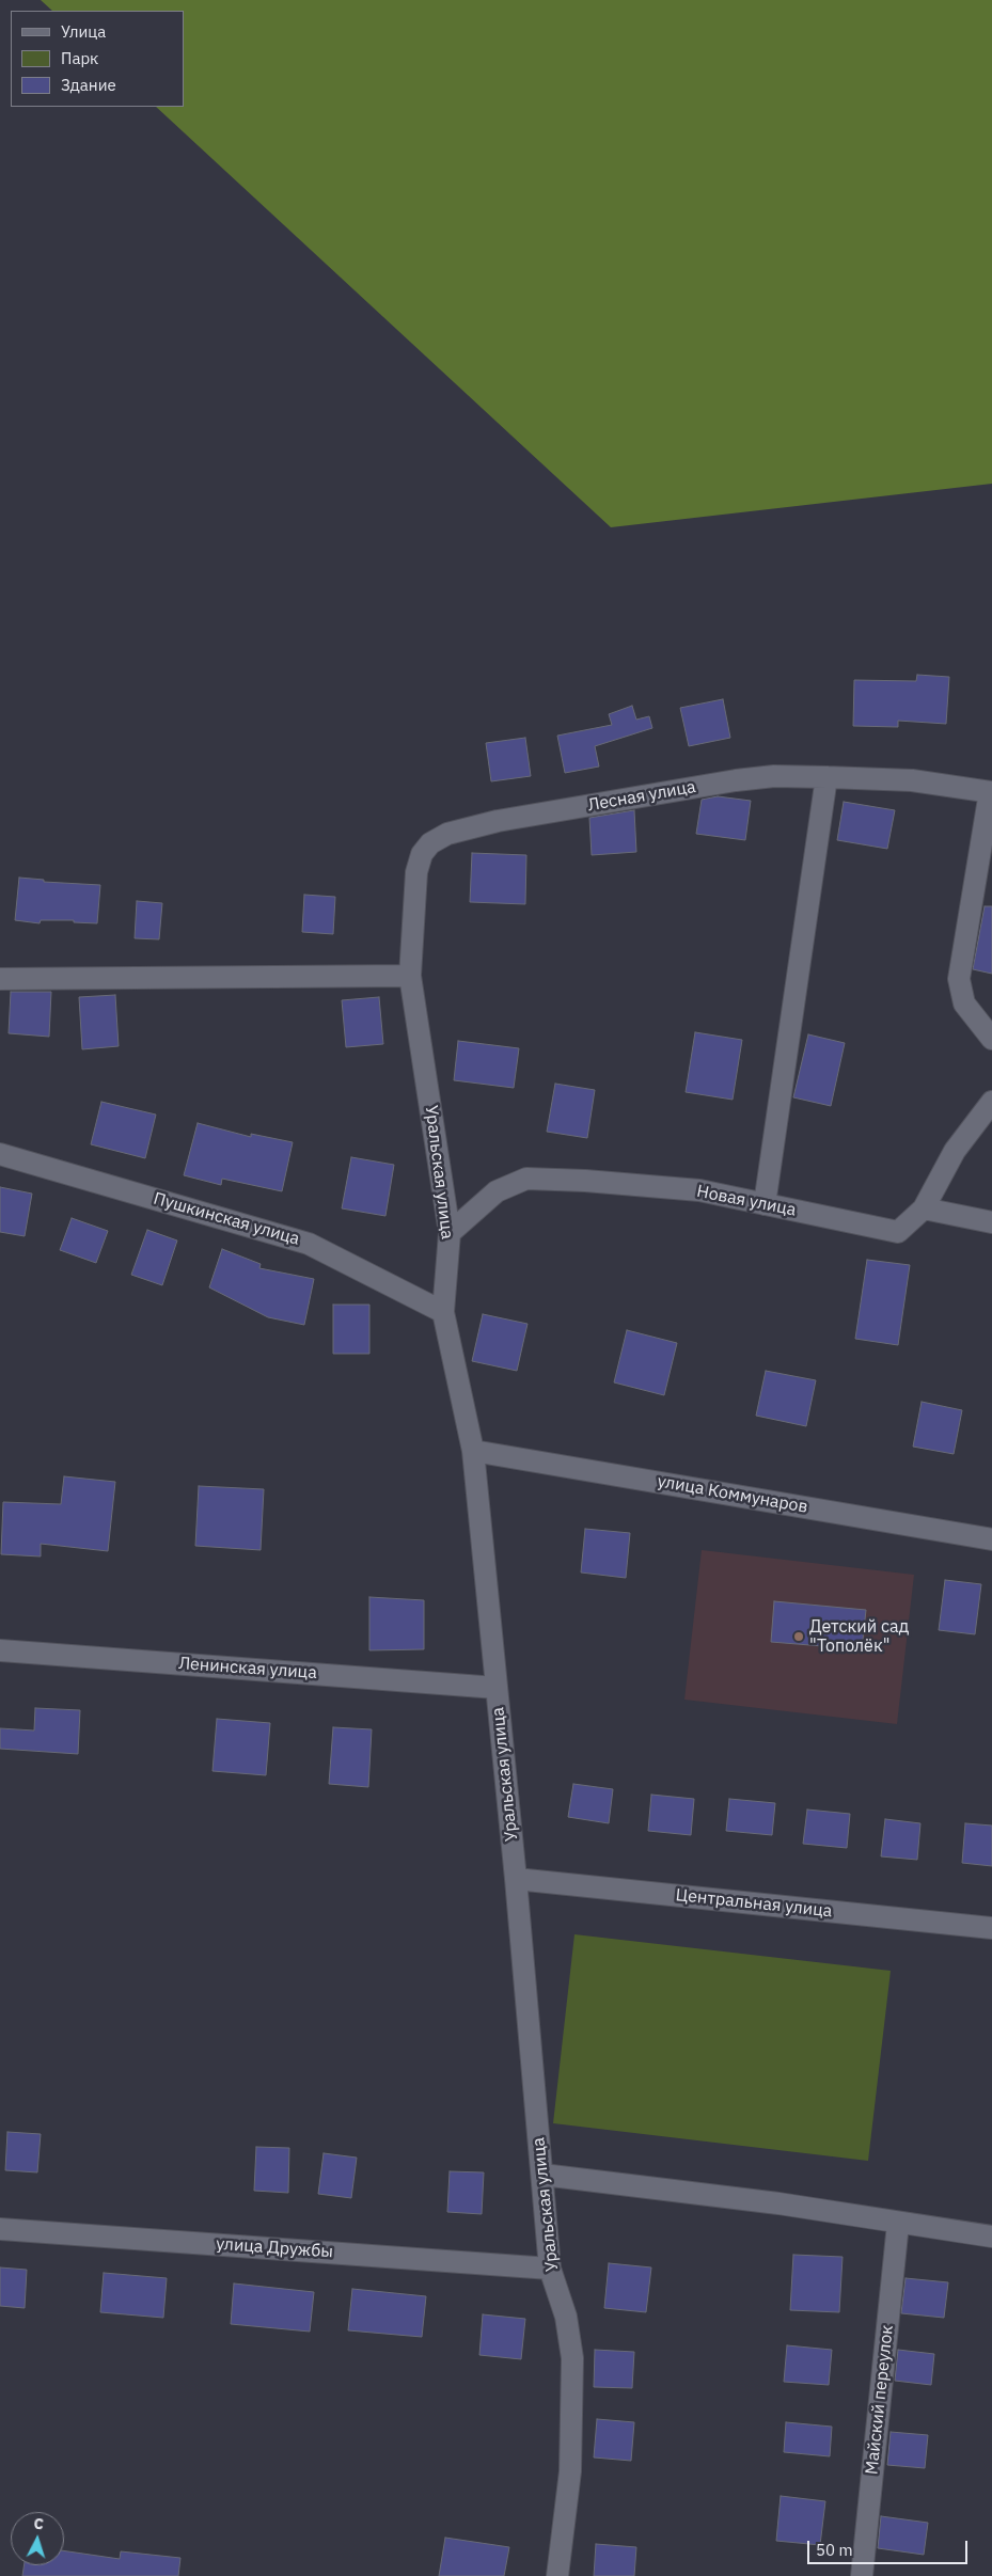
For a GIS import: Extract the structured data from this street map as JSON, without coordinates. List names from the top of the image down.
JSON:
{
  "streets": {
    "street": [
      "Лесная улица",
      "Уральская улица",
      "Новая улица",
      "Пушкинская улица",
      "улица Коммунаров",
      "Ленинская улица",
      "Центральная улица",
      "улица Дружбы",
      "Майский переулок"
    ]
  },
  "crossings": [
    ["Лесная улица", "Уральская улица"],
    ["Уральская улица", "Новая улица"],
    ["Уральская улица", "Пушкинская улица"],
    ["Уральская улица", "улица Коммунаров"],
    ["Уральская улица", "Ленинская улица"],
    ["Уральская улица", "Центральная улица"],
    ["Уральская улица", "улица Дружбы"]
  ],
  "places": ["Детский сад \"Тополёк\""],
  "legend": ["Улица", "Парк", "Здание"],
  "scale_bar": "50 m",
  "north": "top"
}
